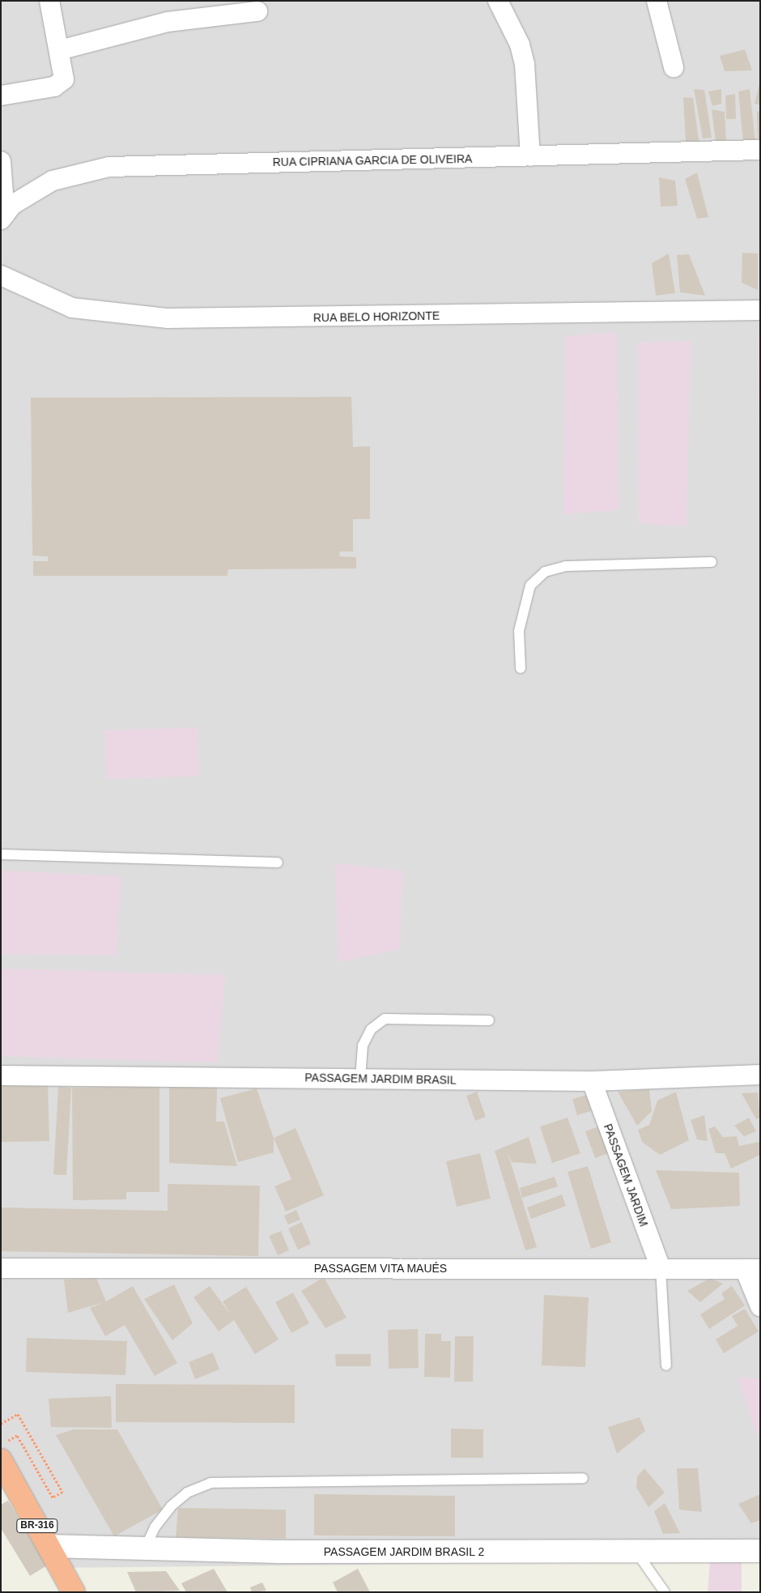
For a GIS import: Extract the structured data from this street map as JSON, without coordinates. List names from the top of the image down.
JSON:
{
  "streets": {
    "highway": ["BR-316"],
    "street": [
      "RUA CIPRIANA GARCIA DE OLIVEIRA",
      "RUA BELO HORIZONTE",
      "PASSAGEM JARDIM BRASIL",
      "PASSAGEM JARDIM",
      "PASSAGEM VITA MAUÉS",
      "PASSAGEM JARDIM BRASIL 2"
    ]
  },
  "crossings": [
    ["PASSAGEM JARDIM BRASIL", "PASSAGEM JARDIM"],
    ["PASSAGEM JARDIM", "PASSAGEM VITA MAUÉS"],
    ["BR-316", "PASSAGEM JARDIM BRASIL 2"]
  ]
}
